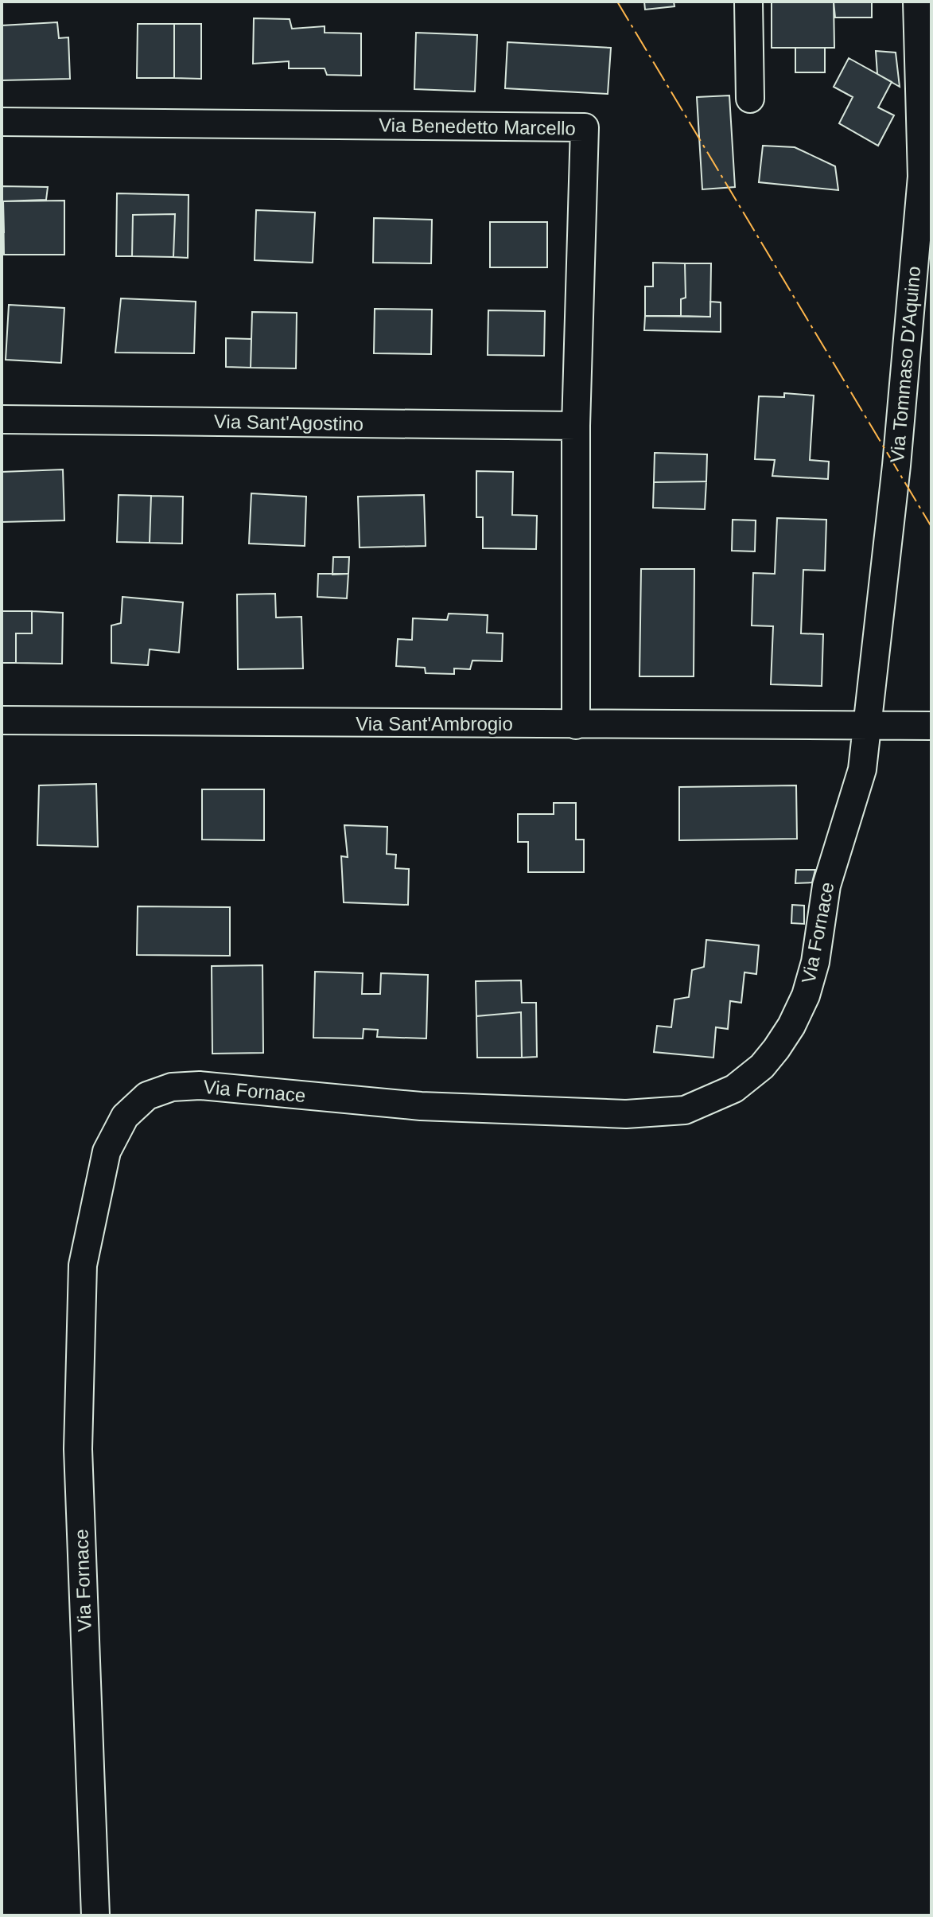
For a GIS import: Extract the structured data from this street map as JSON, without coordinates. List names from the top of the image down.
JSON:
{
  "streets": {
    "street": [
      "Via Benedetto Marcello",
      "Via Tommaso D'Aquino",
      "Via Sant'Agostino",
      "Via Sant'Ambrogio",
      "Via Fornace"
    ]
  },
  "crossings": [
    ["Via Benedetto Marcello", "Via Sant'Agostino"],
    ["Via Benedetto Marcello", "Via Sant'Ambrogio"],
    ["Via Tommaso D'Aquino", "Via Sant'Ambrogio"],
    ["Via Tommaso D'Aquino", "Via Fornace"],
    ["Via Sant'Ambrogio", "Via Fornace"]
  ]
}
